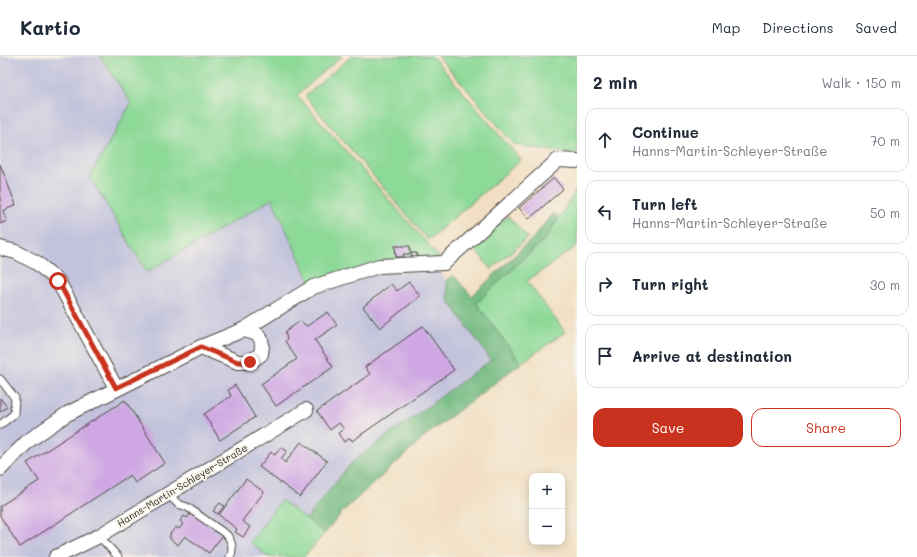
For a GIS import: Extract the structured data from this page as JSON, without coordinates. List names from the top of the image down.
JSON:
{
  "streets": {
    "street": ["Hanns-Martin-Schleyer-Straße"]
  },
  "page": {
    "header": "Kartio",
    "nav": ["Map", "Directions", "Saved"],
    "heading": ["2 min", "Walk · 150 m"],
    "list": [
      ["Continue", "Hanns-Martin-Schleyer-Straße", "70 m"],
      ["Turn left", "Hanns-Martin-Schleyer-Straße", "50 m"],
      ["Turn right", "30 m"],
      "Arrive at destination"
    ],
    "buttons": ["Save", "Share"],
    "map_buttons": ["+", "−"]
  }
}
